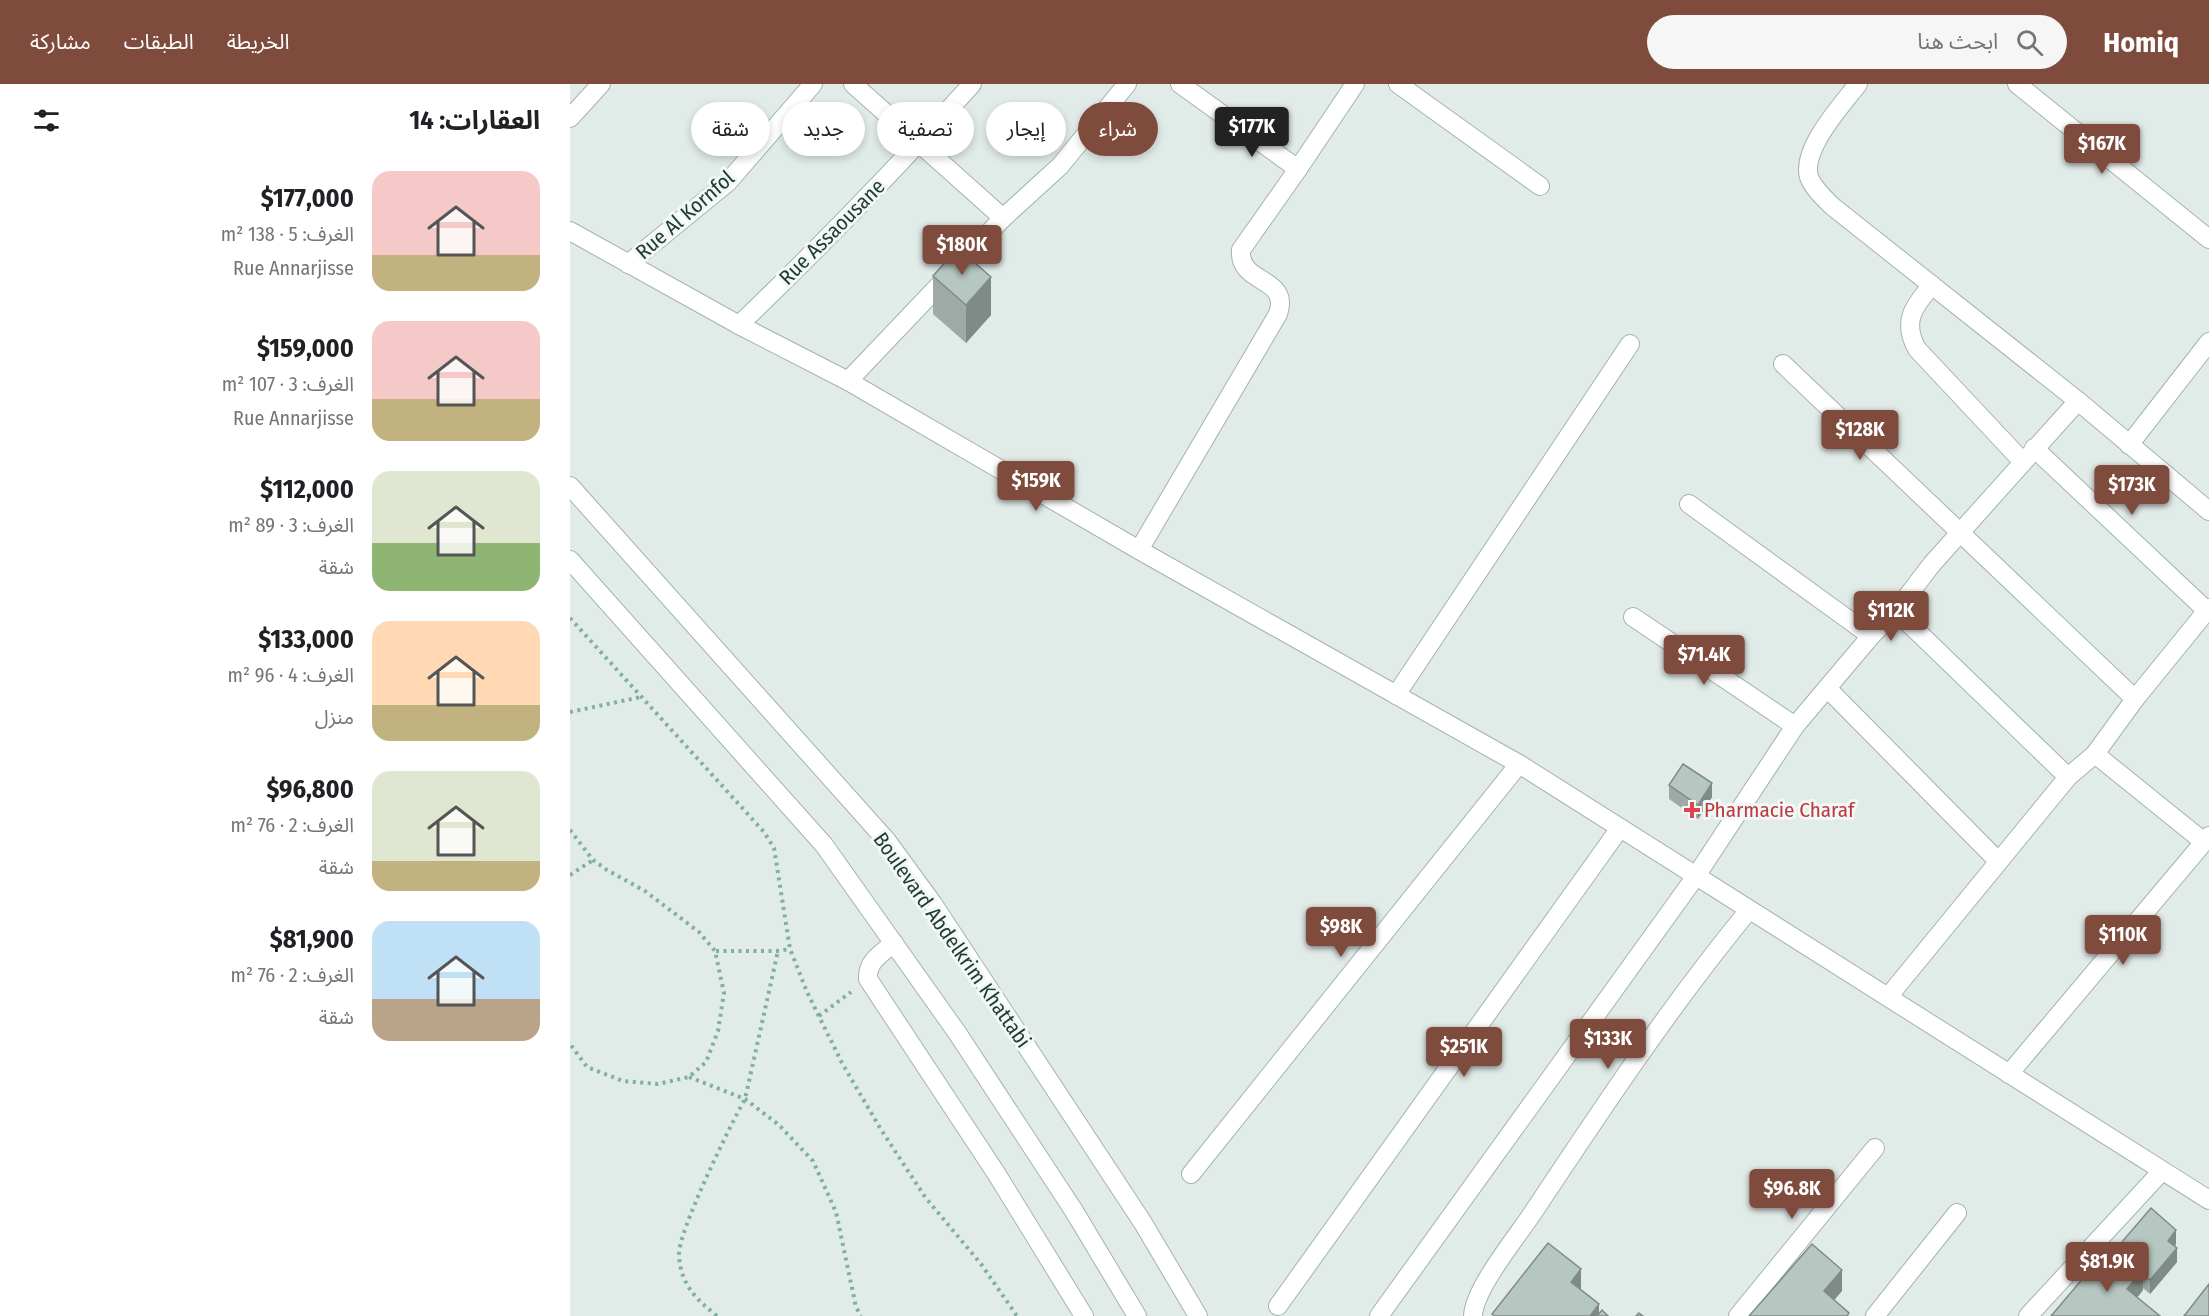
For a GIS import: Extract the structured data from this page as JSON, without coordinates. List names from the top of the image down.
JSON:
{
  "streets": {
    "street": ["Rue Al Kornfol", "Rue Assaousane", "Boulevard Abdelkrim Khattabi"]
  },
  "places": {
    "health": ["Pharmacie Charaf"]
  },
  "page": {
    "header": "Homiq",
    "search": "ابحث هنا",
    "nav": ["الخريطة", "الطبقات", "مشاركة"],
    "heading": "العقارات: 14",
    "chip": [
      "شراء",
      "إيجار",
      "تصفية",
      "جديد",
      "شقة"
    ],
    "price": [
      "$177K",
      "$167K",
      "$180K",
      "$128K",
      "$159K",
      "$173K",
      "$112K",
      "$71.4K",
      "$98K",
      "$110K",
      "$133K",
      "$251K",
      "$96.8K",
      "$81.9K"
    ],
    "list": [
      {
        "name": "$177,000",
        "note": "الغرف: 5 · 138 m² · Rue Annarjisse"
      },
      {
        "name": "$159,000",
        "note": "الغرف: 3 · 107 m² · Rue Annarjisse"
      },
      {
        "name": "$112,000",
        "note": "الغرف: 3 · 89 m² · شقة"
      },
      {
        "name": "$133,000",
        "note": "الغرف: 4 · 96 m² · منزل"
      },
      {
        "name": "$96,800",
        "note": "الغرف: 2 · 76 m² · شقة"
      },
      {
        "name": "$81,900",
        "note": "الغرف: 2 · 76 m² · شقة"
      }
    ]
  }
}
